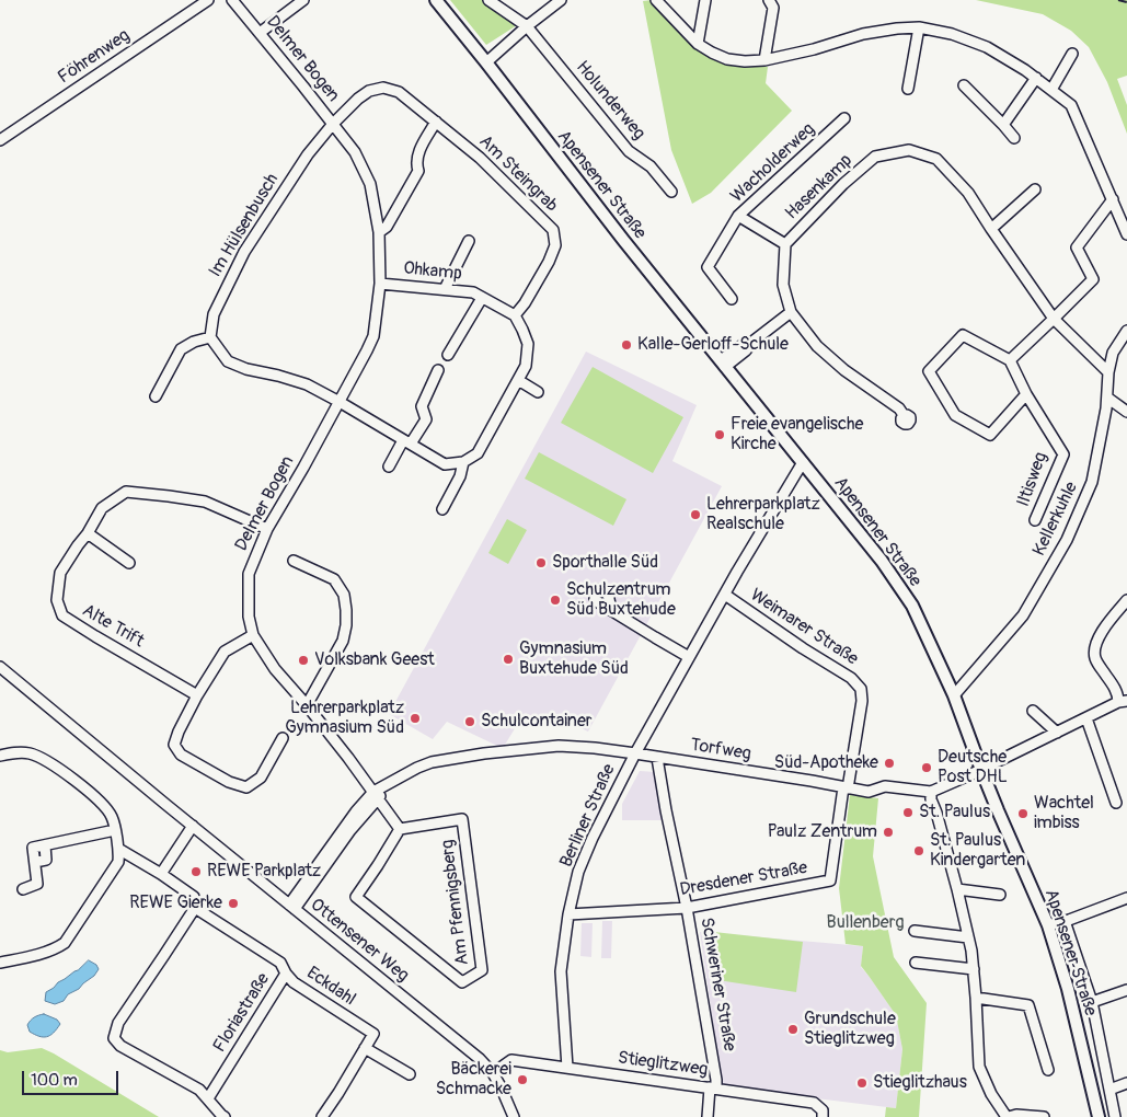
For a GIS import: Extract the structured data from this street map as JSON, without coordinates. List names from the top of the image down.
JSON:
{
  "streets": {
    "main road": ["Apensener Straße"],
    "street": [
      "Föhrenweg",
      "Delmer Bogen",
      "Holunderweg",
      "Wacholderweg",
      "Am Steingrab",
      "Hasenkamp",
      "Im Hülsenbusch",
      "Ohkamp",
      "Iltisweg",
      "Kellerkuhle",
      "Alte Trift",
      "Weimarer Straße",
      "Torfweg",
      "Berliner Straße",
      "Dresdener Straße",
      "Am Pfennigsberg",
      "Ottensener Weg",
      "Schweriner Straße",
      "Eckdahl",
      "Floriastraße",
      "Stieglitzweg"
    ]
  },
  "crossings": [
    ["Delmer Bogen", "Am Steingrab"],
    ["Delmer Bogen", "Im Hülsenbusch"],
    ["Delmer Bogen", "Ohkamp"],
    ["Delmer Bogen", "Alte Trift"],
    ["Delmer Bogen", "Torfweg"],
    ["Wacholderweg", "Hasenkamp"],
    ["Am Steingrab", "Im Hülsenbusch"],
    ["Am Steingrab", "Ohkamp"],
    ["Apensener Straße", "Kellerkuhle"],
    ["Apensener Straße", "Berliner Straße"],
    ["Hasenkamp", "Kellerkuhle"],
    ["Weimarer Straße", "Torfweg"],
    ["Weimarer Straße", "Berliner Straße"],
    ["Weimarer Straße", "Dresdener Straße"],
    ["Torfweg", "Berliner Straße"],
    ["Torfweg", "Dresdener Straße"],
    ["Torfweg", "Ottensener Weg"],
    ["Torfweg", "Schweriner Straße"],
    ["Berliner Straße", "Dresdener Straße"],
    ["Berliner Straße", "Stieglitzweg"],
    ["Dresdener Straße", "Schweriner Straße"],
    ["Ottensener Weg", "Stieglitzweg"],
    ["Schweriner Straße", "Stieglitzweg"],
    ["Eckdahl", "Floriastraße"]
  ],
  "parks": ["Bullenberg"],
  "places": [
    "Kalle-Gerloff-Schule",
    "Freie evangelische Kirche",
    "Lehrerparkplatz Realschule",
    "Sporthalle Süd",
    "Schulzentrum Süd Buxtehude",
    "Gymnasium Buxtehude Süd",
    "Volksbank Geest",
    "Lehrerparkplatz Gymnasium Süd",
    "Schulcontainer",
    "Süd-Apotheke",
    "Deutsche Post DHL",
    "St. Paulus",
    "Wachtel imbiss",
    "Paulz Zentrum",
    "St. Paulus Kindergarten",
    "REWE Parkplatz",
    "REWE Gierke",
    "Grundschule Stieglitzweg",
    "Bäckerei Schmacke",
    "Stieglitzhaus"
  ],
  "scale_bar": "100 m"
}
